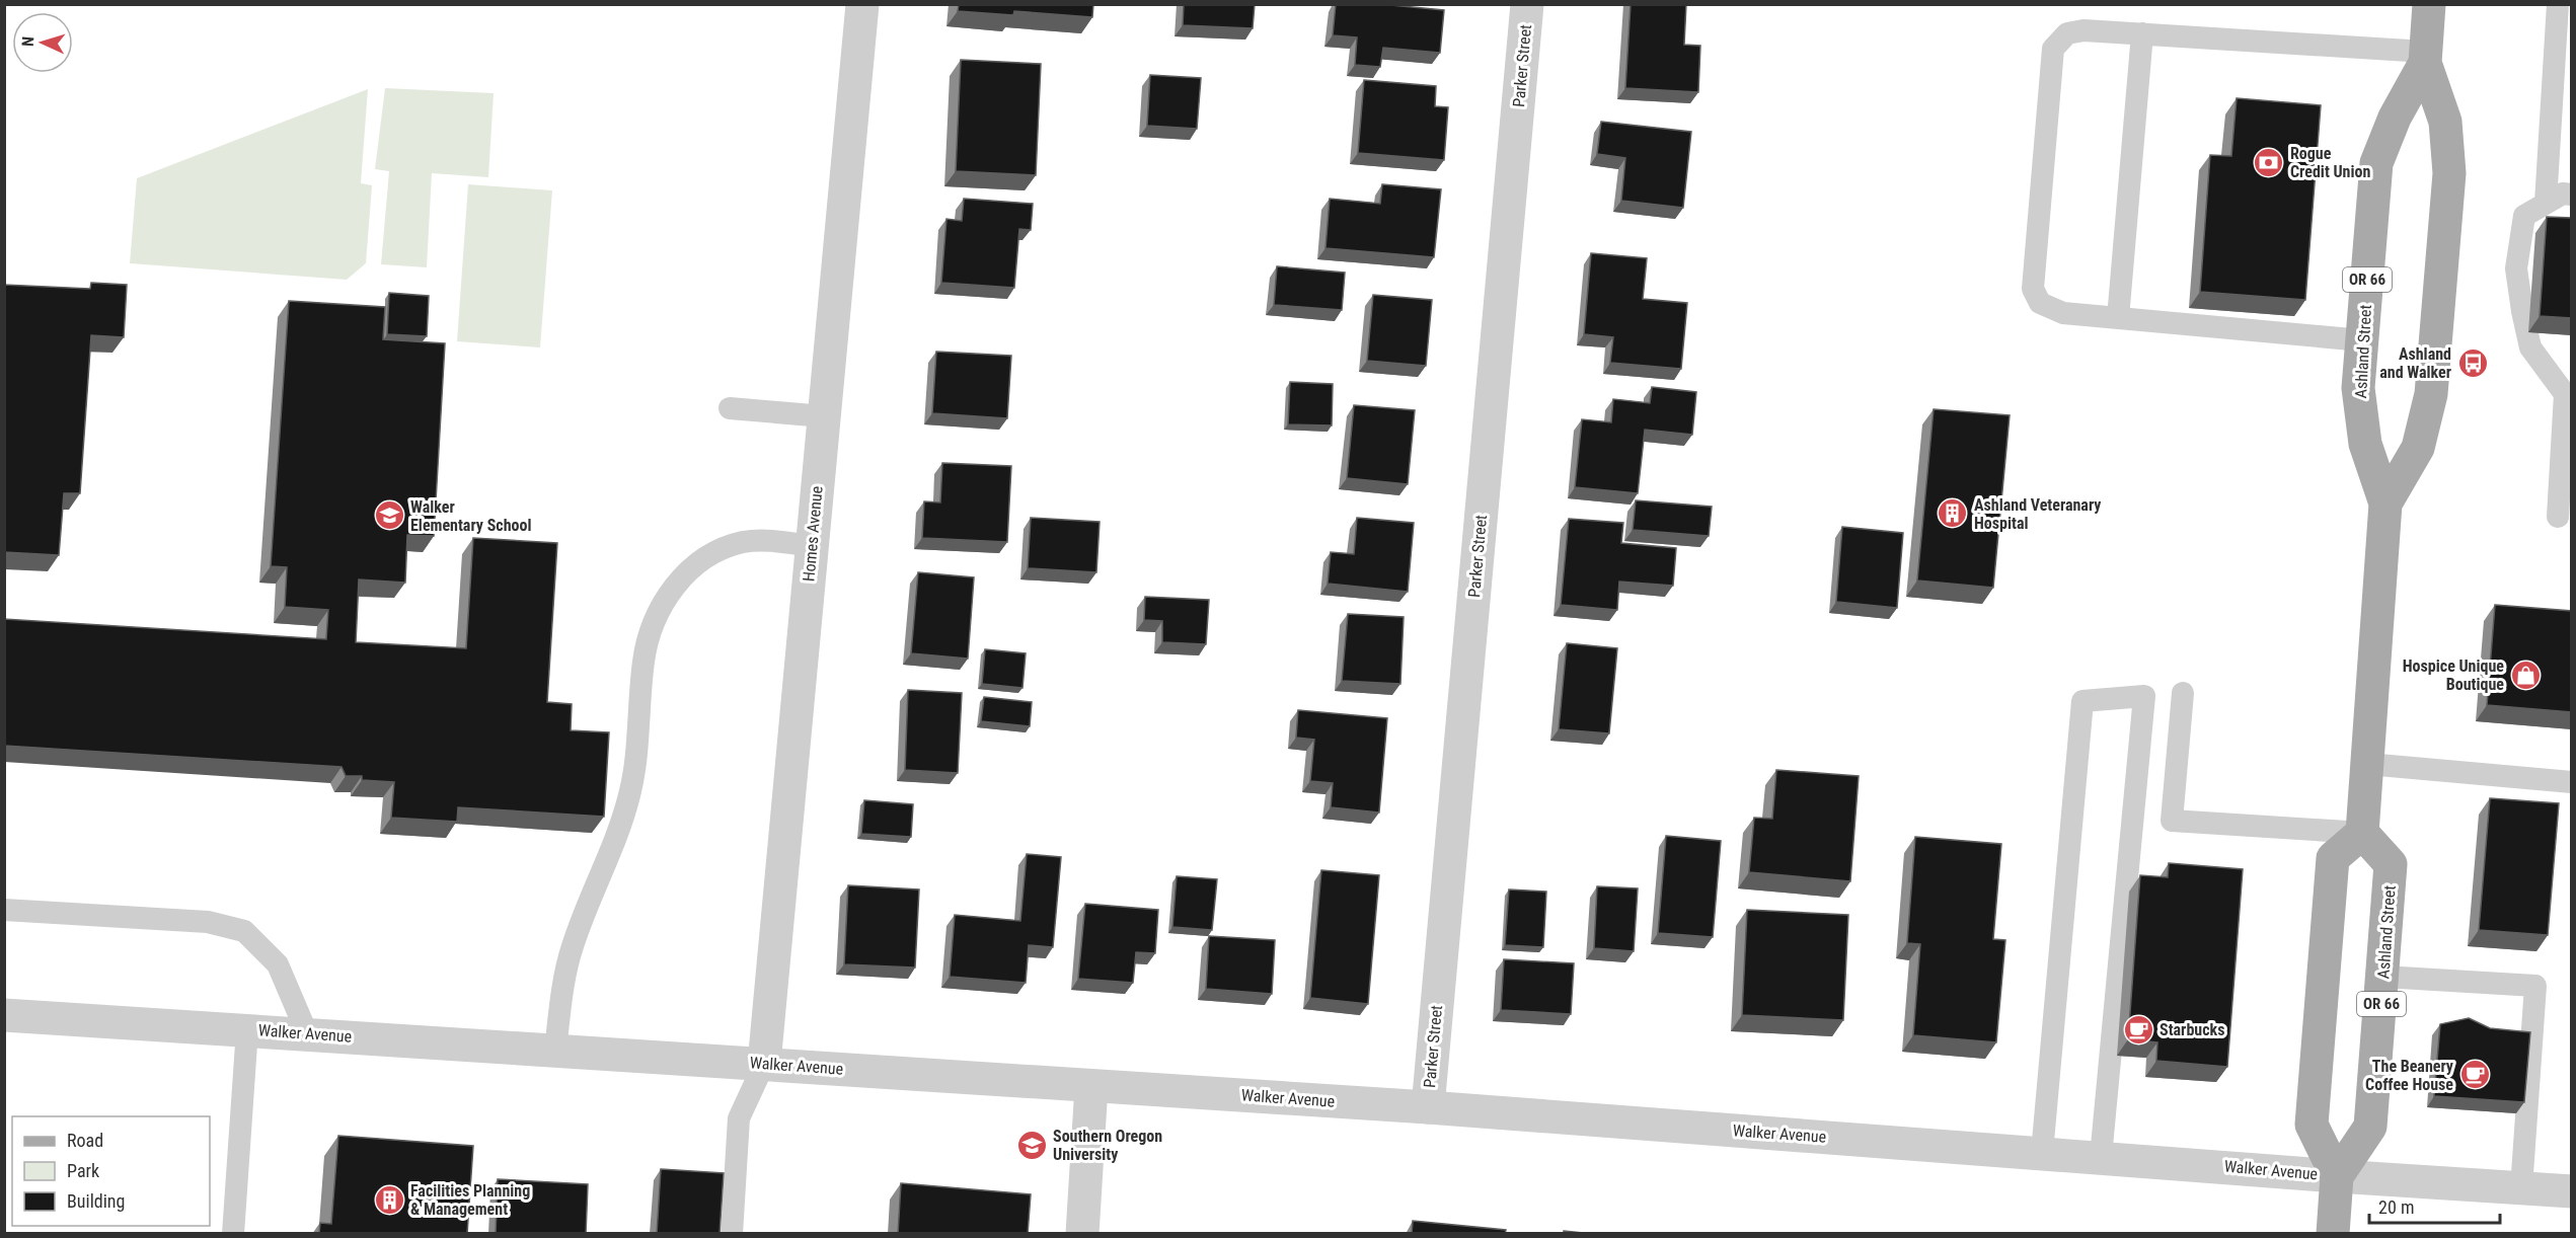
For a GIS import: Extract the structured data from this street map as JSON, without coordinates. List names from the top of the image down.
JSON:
{
  "streets": {
    "main road": ["OR 66", "Ashland Street"],
    "street": ["Parker Street", "Homes Avenue", "Walker Avenue"]
  },
  "crossings": [
    ["Parker Street", "Walker Avenue"],
    ["Ashland Street", "Walker Avenue"],
    ["Homes Avenue", "Walker Avenue"]
  ],
  "places": {
    "bank": ["Rogue Credit Union"],
    "bus stop": ["Ashland and Walker"],
    "building": ["Ashland Veteranary Hospital", "Facilities Planning & Management"],
    "school or university": ["Walker Elementary School", "Southern Oregon University"],
    "shop": ["Hospice Unique Boutique"],
    "cafe": ["Starbucks", "The Beanery Coffee House"]
  },
  "legend": ["Road", "Park", "Building"],
  "scale_bar": "20 m",
  "north": "left"
}
